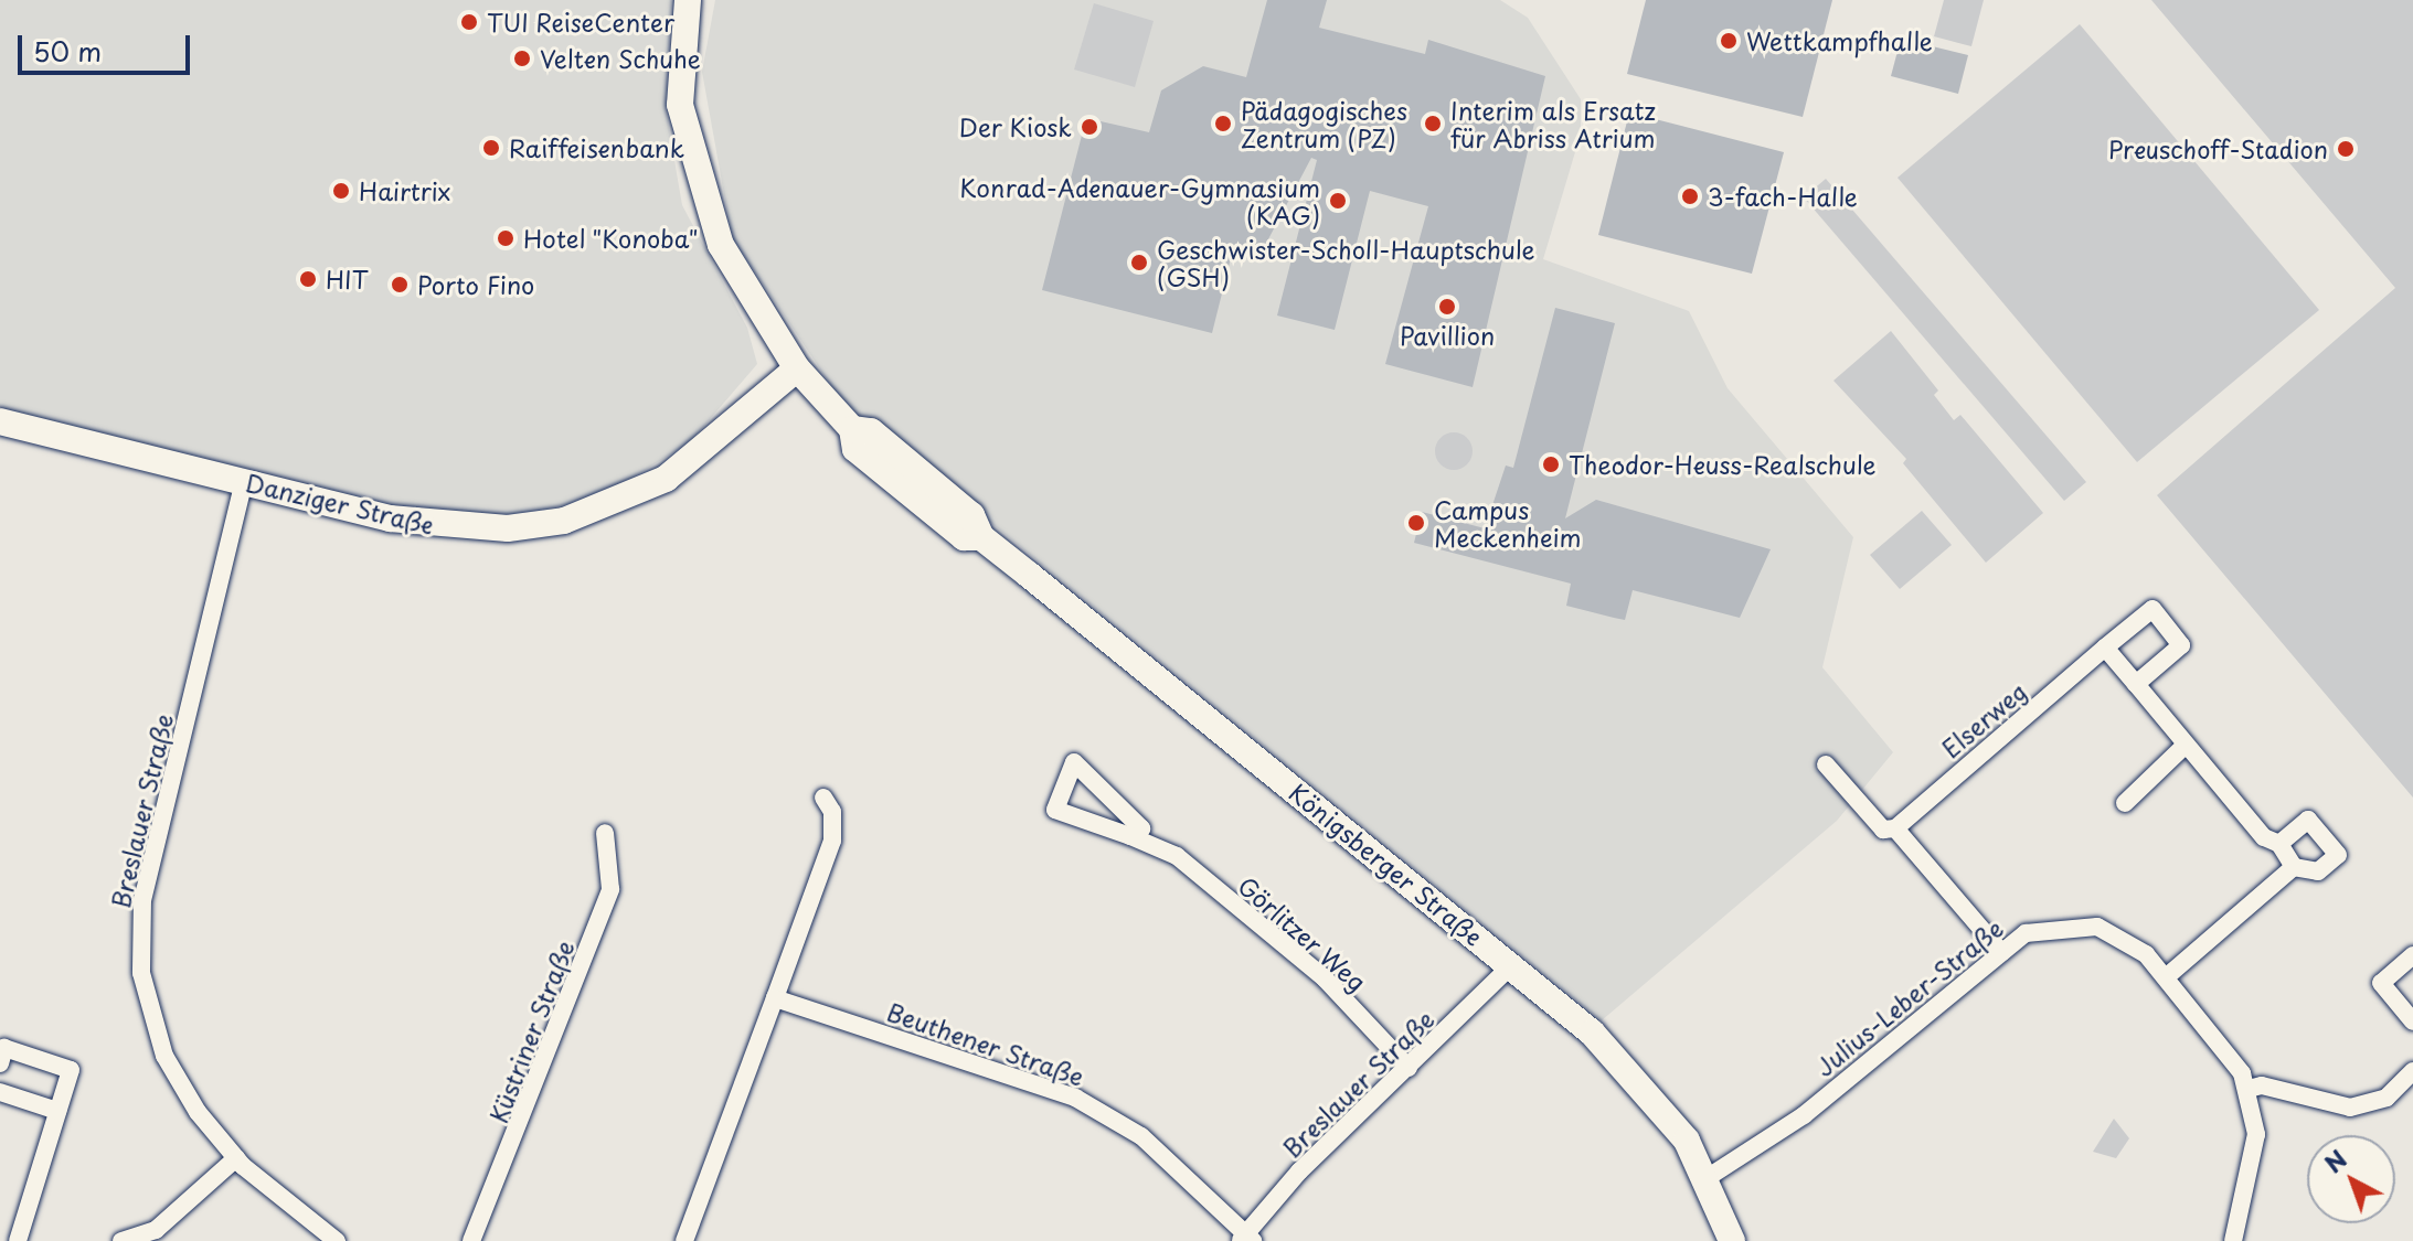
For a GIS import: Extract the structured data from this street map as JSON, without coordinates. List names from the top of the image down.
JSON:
{
  "streets": {
    "street": [
      "Danziger Straße",
      "Elserweg",
      "Breslauer Straße",
      "Königsberger Straße",
      "Görlitzer Weg",
      "Julius-Leber-Straße",
      "Küstriner Straße",
      "Beuthener Straße"
    ]
  },
  "crossings": [
    ["Danziger Straße", "Breslauer Straße"],
    ["Danziger Straße", "Königsberger Straße"],
    ["Breslauer Straße", "Königsberger Straße"],
    ["Breslauer Straße", "Görlitzer Weg"],
    ["Breslauer Straße", "Beuthener Straße"],
    ["Königsberger Straße", "Julius-Leber-Straße"]
  ],
  "places": [
    "TUI ReiseCenter",
    "Wettkampfhalle",
    "Velten Schuhe",
    "Pädagogisches Zentrum (PZ)",
    "Interim als Ersatz für Abriss Atrium",
    "Der Kiosk",
    "Raiffeisenbank",
    "Preuschoff-Stadion",
    "Hairtrix",
    "3-fach-Halle",
    "Konrad-Adenauer-Gymnasium (KAG)",
    "Hotel \"Konoba\"",
    "Geschwister-Scholl-Hauptschule (GSH)",
    "HIT",
    "Porto Fino",
    "Pavillion",
    "Theodor-Heuss-Realschule",
    "Campus Meckenheim"
  ],
  "scale_bar": "50 m",
  "north": "top left"
}
